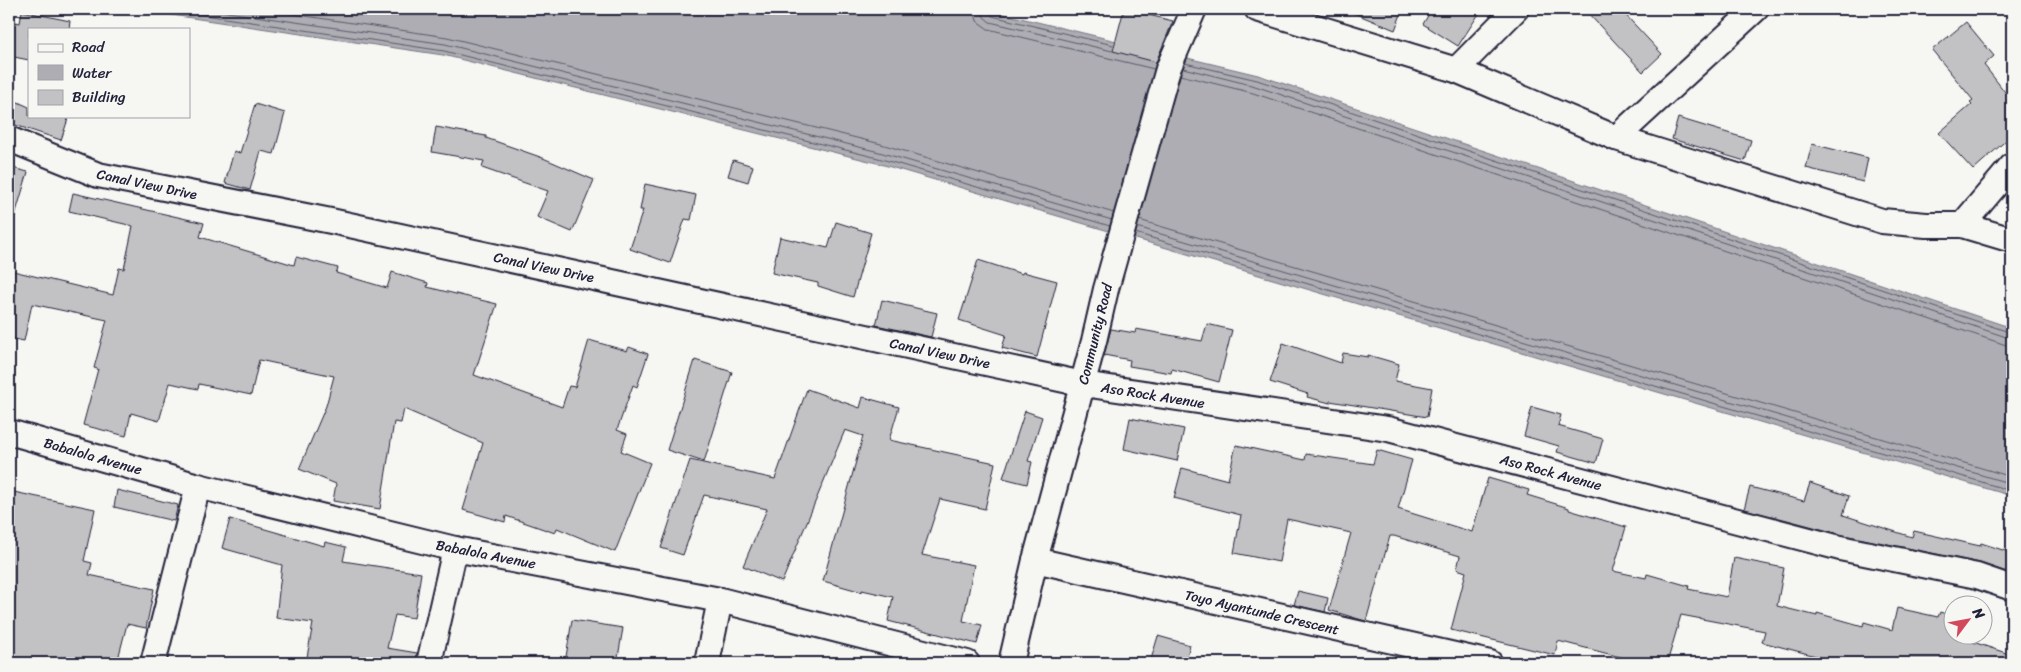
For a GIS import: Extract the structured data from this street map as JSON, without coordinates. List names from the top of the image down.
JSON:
{
  "streets": {
    "street": [
      "Canal View Drive",
      "Community Road",
      "Aso Rock Avenue",
      "Babalola Avenue",
      "Toyo Ayantunde Crescent"
    ]
  },
  "crossings": [
    ["Canal View Drive", "Community Road"],
    ["Canal View Drive", "Aso Rock Avenue"],
    ["Community Road", "Aso Rock Avenue"],
    ["Community Road", "Toyo Ayantunde Crescent"]
  ],
  "legend": ["Road", "Water", "Building"],
  "north": "top right"
}
